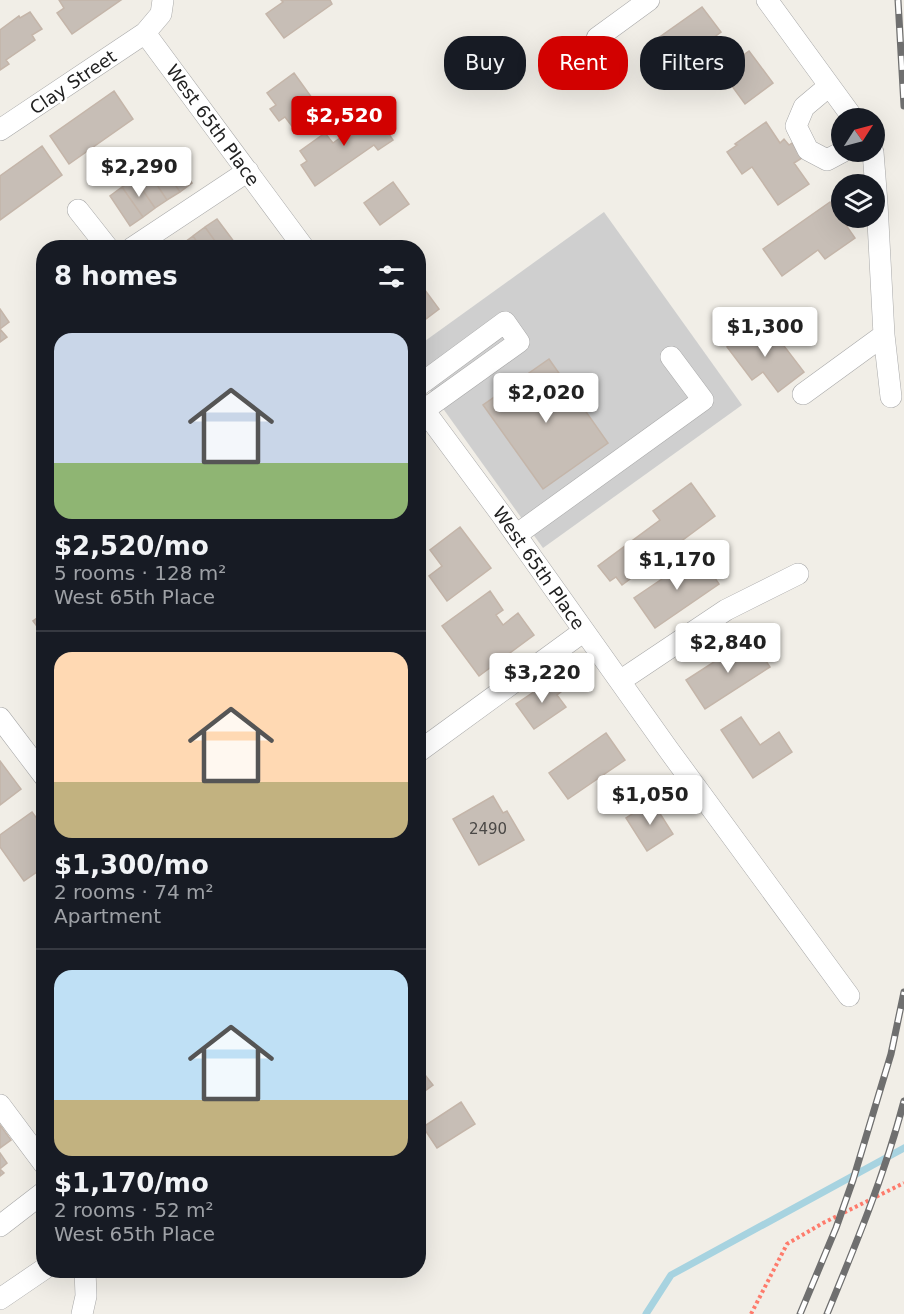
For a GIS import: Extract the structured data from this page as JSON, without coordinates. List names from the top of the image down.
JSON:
{
  "streets": {
    "street": ["Clay Street", "West 65th Place"]
  },
  "crossings": [
    ["Clay Street", "West 65th Place"]
  ],
  "house_numbers": ["2490"],
  "north": "top right",
  "page": {
    "chip": ["Buy", "Rent", "Filters"],
    "price": [
      "$2,520",
      "$2,290",
      "$1,300",
      "$2,020",
      "$1,170",
      "$2,840",
      "$3,220",
      "$1,050"
    ],
    "heading": "8 homes",
    "list": [
      {
        "name": "$2,520/mo",
        "note": "5 rooms · 128 m² · West 65th Place"
      },
      {
        "name": "$1,300/mo",
        "note": "2 rooms · 74 m² · Apartment"
      },
      {
        "name": "$1,170/mo",
        "note": "2 rooms · 52 m² · West 65th Place"
      }
    ]
  }
}
